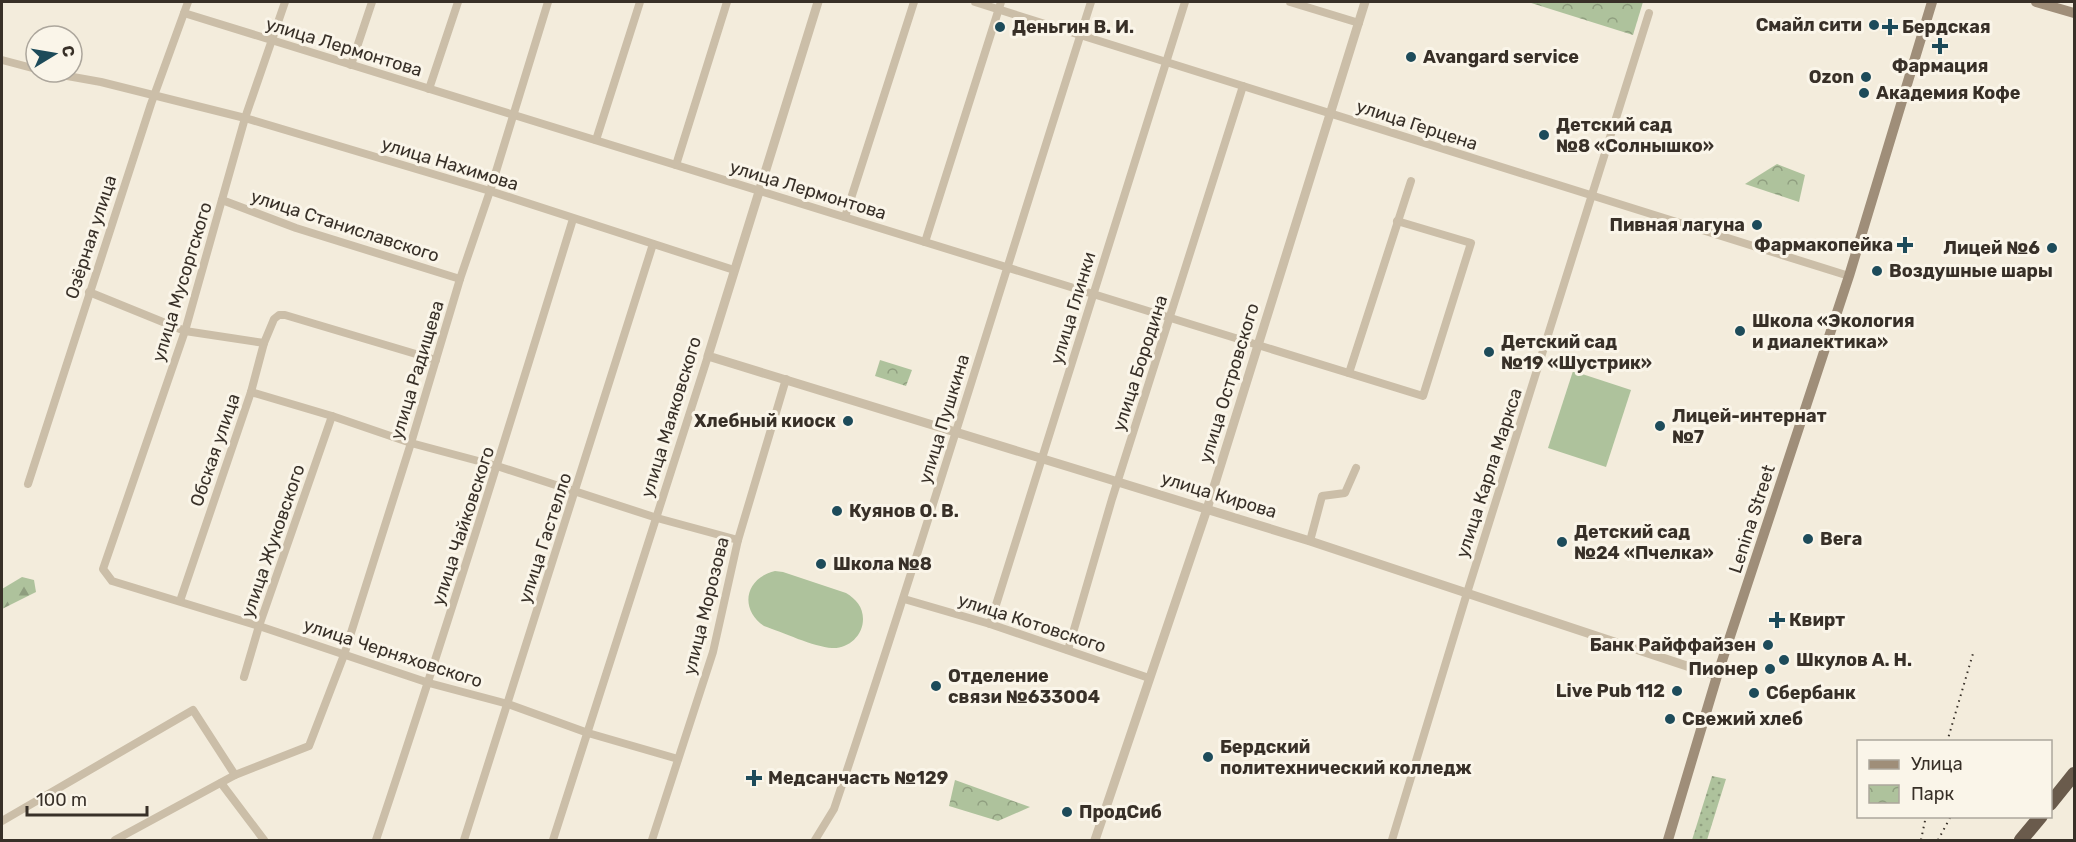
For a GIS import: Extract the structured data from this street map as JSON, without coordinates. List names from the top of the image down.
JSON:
{
  "streets": {
    "main road": ["Lenina Street"],
    "street": [
      "улица Лермонтова",
      "улица Герцена",
      "улица Нахимова",
      "улица Станиславского",
      "Озёрная улица",
      "улица Мусоргского",
      "улица Глинки",
      "улица Бородина",
      "улица Радищева",
      "улица Островского",
      "улица Маяковского",
      "улица Пушкина",
      "Обская улица",
      "улица Карла Маркса",
      "улица Кирова",
      "улица Чайковского",
      "улица Гастелло",
      "улица Жуковского",
      "улица Морозова",
      "улица Котовского",
      "улица Черняховского"
    ]
  },
  "crossings": [
    ["улица Лермонтова", "Озёрная улица"],
    ["улица Лермонтова", "улица Мусоргского"],
    ["улица Лермонтова", "улица Глинки"],
    ["улица Лермонтова", "улица Бородина"],
    ["улица Лермонтова", "улица Радищева"],
    ["улица Лермонтова", "улица Островского"],
    ["улица Лермонтова", "улица Маяковского"],
    ["улица Лермонтова", "улица Пушкина"],
    ["улица Герцена", "улица Глинки"],
    ["улица Герцена", "улица Бородина"],
    ["улица Герцена", "улица Островского"],
    ["улица Герцена", "улица Пушкина"],
    ["улица Герцена", "улица Карла Маркса"],
    ["улица Герцена", "Lenina Street"],
    ["улица Нахимова", "Озёрная улица"],
    ["улица Нахимова", "улица Мусоргского"],
    ["улица Нахимова", "улица Радищева"],
    ["улица Нахимова", "улица Маяковского"],
    ["улица Нахимова", "улица Чайковского"],
    ["улица Нахимова", "улица Гастелло"],
    ["улица Станиславского", "улица Мусоргского"],
    ["улица Станиславского", "улица Радищева"],
    ["улица Мусоргского", "улица Черняховского"],
    ["улица Глинки", "улица Кирова"],
    ["улица Глинки", "улица Котовского"],
    ["улица Бородина", "улица Кирова"],
    ["улица Бородина", "улица Котовского"],
    ["улица Радищева", "Обская улица"],
    ["улица Радищева", "улица Черняховского"],
    ["улица Островского", "улица Кирова"],
    ["улица Островского", "улица Котовского"],
    ["улица Маяковского", "улица Кирова"],
    ["улица Маяковского", "улица Черняховского"],
    ["улица Пушкина", "улица Кирова"],
    ["улица Пушкина", "улица Котовского"],
    ["Обская улица", "улица Черняховского"],
    ["улица Карла Маркса", "улица Кирова"],
    ["улица Кирова", "Lenina Street"],
    ["улица Кирова", "улица Морозова"],
    ["улица Чайковского", "улица Черняховского"],
    ["улица Гастелло", "улица Черняховского"],
    ["улица Жуковского", "улица Черняховского"],
    ["улица Морозова", "улица Черняховского"]
  ],
  "places": {
    "other": [
      "Смайл сити",
      "Деньгин В. И.",
      "Avangard service",
      "Ozon",
      "Академия Кофе",
      "Детский сад №8 «Солнышко»",
      "Пивная лагуна",
      "Лицей №6",
      "Воздушные шары",
      "Школа «Экология и диалектика»",
      "Детский сад №19 «Шустрик»",
      "Хлебный киоск",
      "Лицей-интернат №7",
      "Куянов О. В.",
      "Вега",
      "Детский сад №24 «Пчелка»",
      "Школа №8",
      "Банк Райффайзен",
      "Шкулов А. Н.",
      "Пионер",
      "Отделение связи №633004",
      "Live Pub 112",
      "Сбербанк",
      "Свежий хлеб",
      "Бердский политехнический колледж",
      "ПродСиб"
    ],
    "health": [
      "Бердская",
      "Фармация",
      "Фармакопейка",
      "Квирт",
      "Медсанчасть №129"
    ]
  },
  "legend": ["Улица", "Парк"],
  "scale_bar": "100 m",
  "north": "right"
}
